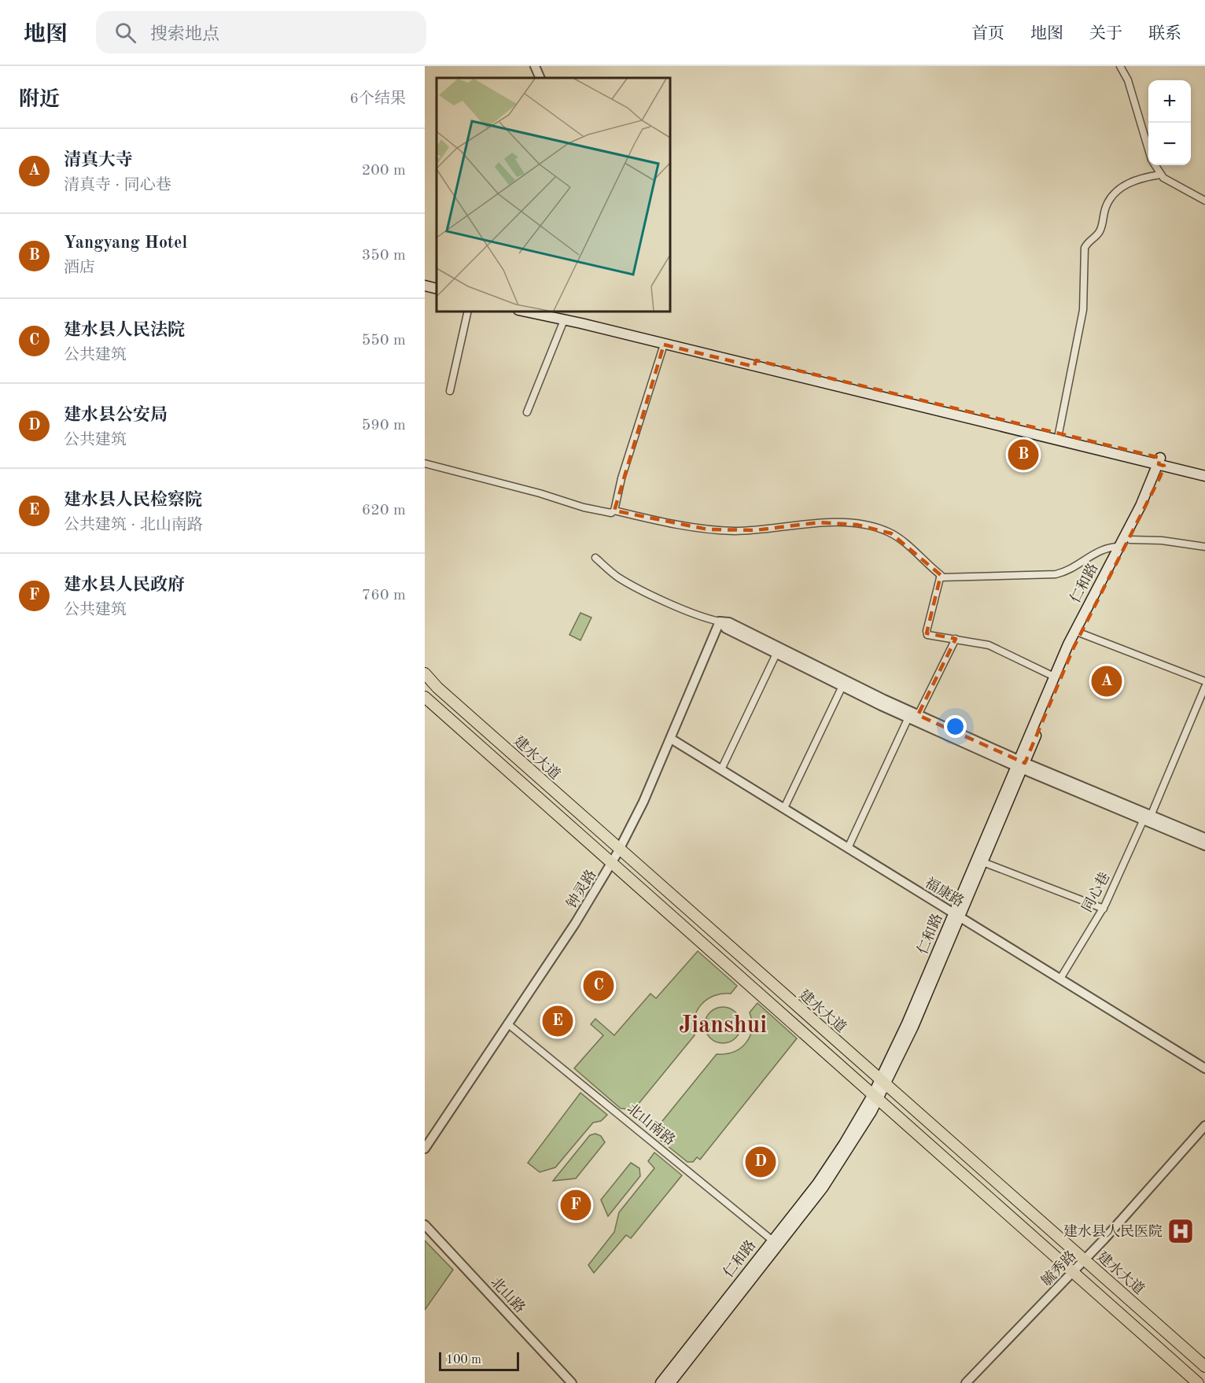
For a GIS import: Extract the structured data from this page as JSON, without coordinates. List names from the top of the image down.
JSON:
{
  "streets": {
    "main road": ["仁和路", "建水大道"],
    "street": [
      "钟灵路",
      "福康路",
      "同心巷",
      "北山南路",
      "毓秀路",
      "北山路"
    ]
  },
  "crossings": [
    ["仁和路", "建水大道"],
    ["仁和路", "福康路"],
    ["仁和路", "北山南路"],
    ["建水大道", "钟灵路"],
    ["建水大道", "毓秀路"],
    ["钟灵路", "福康路"],
    ["钟灵路", "北山南路"],
    ["福康路", "同心巷"]
  ],
  "districts": ["Jianshui"],
  "places": {
    "hospital": ["建水县人民医院"]
  },
  "scale_bar": "100 m",
  "page": {
    "header": "地图",
    "search": "搜索地点",
    "nav": [
      "首页",
      "地图",
      "关于",
      "联系"
    ],
    "heading": ["附近", "6个结果"],
    "map_buttons": ["+", "−"],
    "list": [
      {
        "mark": "A",
        "name": "清真大寺",
        "note": "清真寺 · 同心巷",
        "value": "200 m"
      },
      {
        "mark": "B",
        "name": "Yangyang Hotel",
        "note": "酒店",
        "value": "350 m"
      },
      {
        "mark": "C",
        "name": "建水县人民法院",
        "note": "公共建筑",
        "value": "550 m"
      },
      {
        "mark": "D",
        "name": "建水县公安局",
        "note": "公共建筑",
        "value": "590 m"
      },
      {
        "mark": "E",
        "name": "建水县人民检察院",
        "note": "公共建筑 · 北山南路",
        "value": "620 m"
      },
      {
        "mark": "F",
        "name": "建水县人民政府",
        "note": "公共建筑",
        "value": "760 m"
      }
    ],
    "pins": [
      "B",
      "A",
      "C",
      "E",
      "D",
      "F"
    ],
    "scale": "100 m"
  }
}
